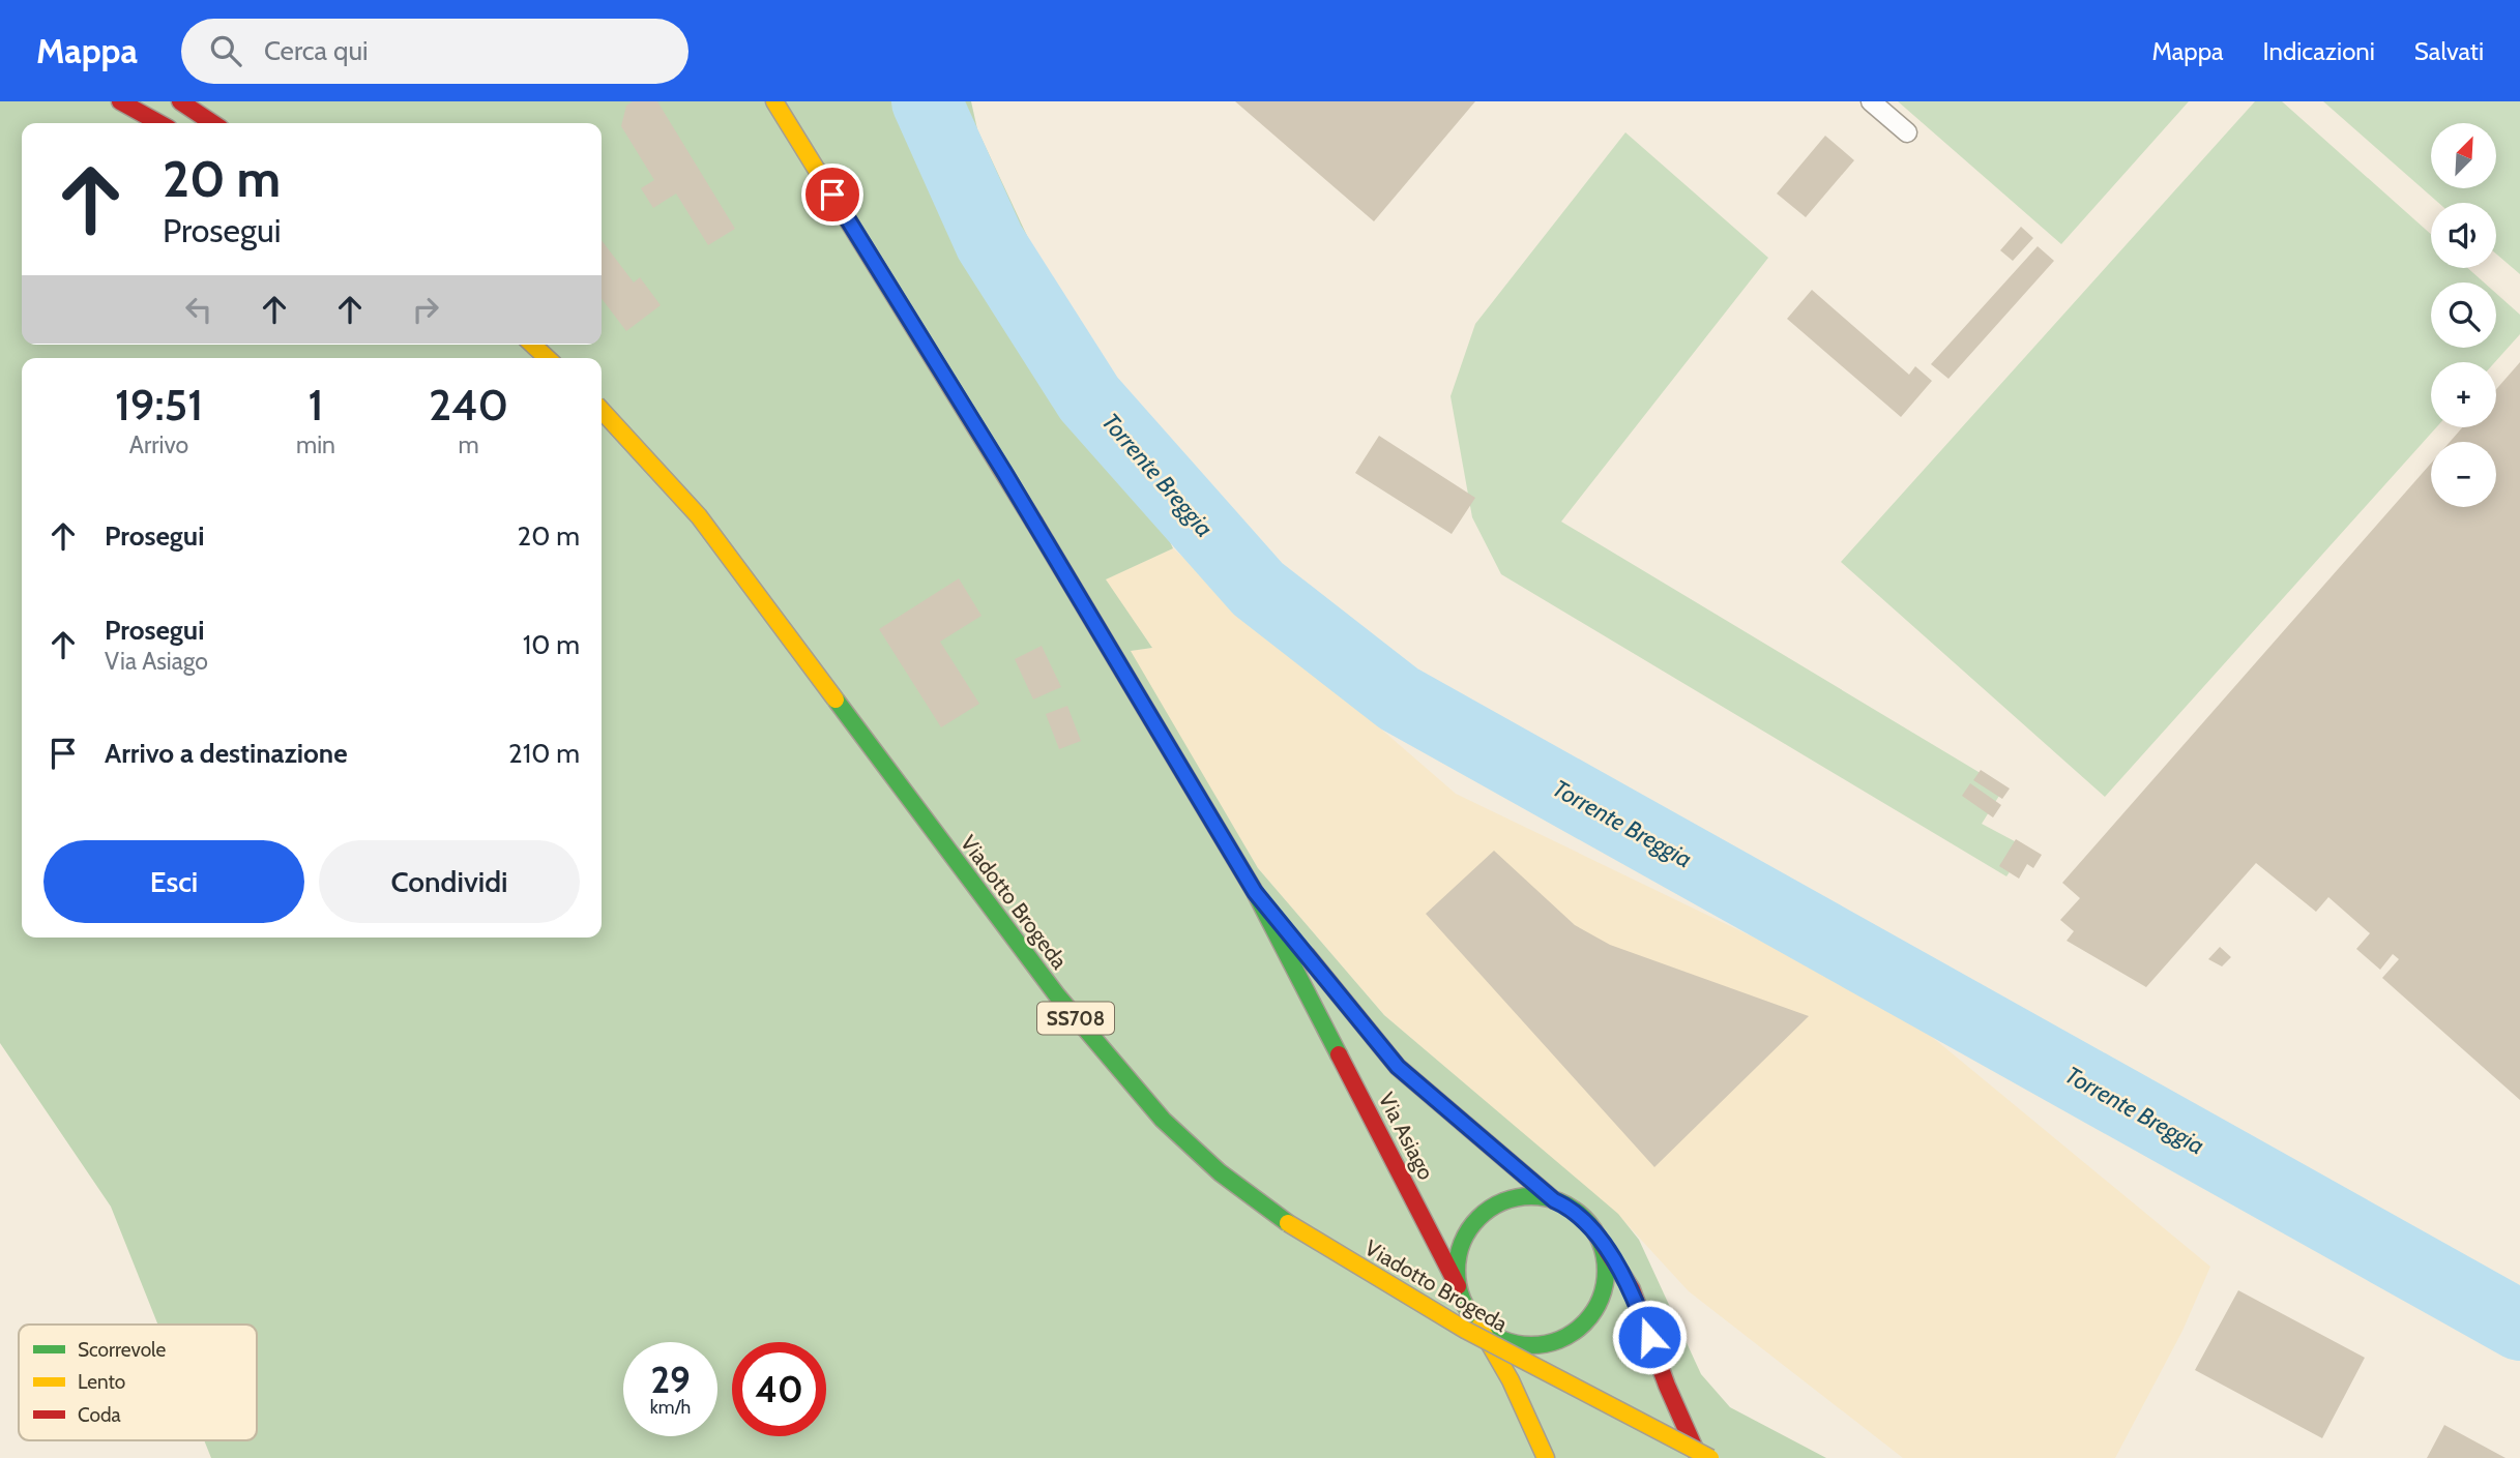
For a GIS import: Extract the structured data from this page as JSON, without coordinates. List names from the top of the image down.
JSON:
{
  "streets": {
    "street": ["Viadotto Brogeda", "SS708", "Via Asiago"]
  },
  "water": ["Torrente Breggia"],
  "legend": ["Scorrevole", "Lento", "Coda"],
  "north": "top right",
  "page": {
    "header": "Mappa",
    "search": "Cerca qui",
    "nav": ["Mappa", "Indicazioni", "Salvati"],
    "map_buttons": ["+", "−"],
    "turn": ["20 m", "Prosegui"],
    "eta": [
      "19:51",
      "Arrivo",
      "1",
      "min",
      "240",
      "m"
    ],
    "list": [
      {
        "name": "Prosegui",
        "value": "20 m"
      },
      {
        "name": "Prosegui",
        "note": "Via Asiago",
        "value": "10 m"
      },
      {
        "name": "Arrivo a destinazione",
        "value": "210 m"
      }
    ],
    "buttons": ["Esci", "Condividi"],
    "speed": "29 km/h",
    "limit": "40"
  }
}
